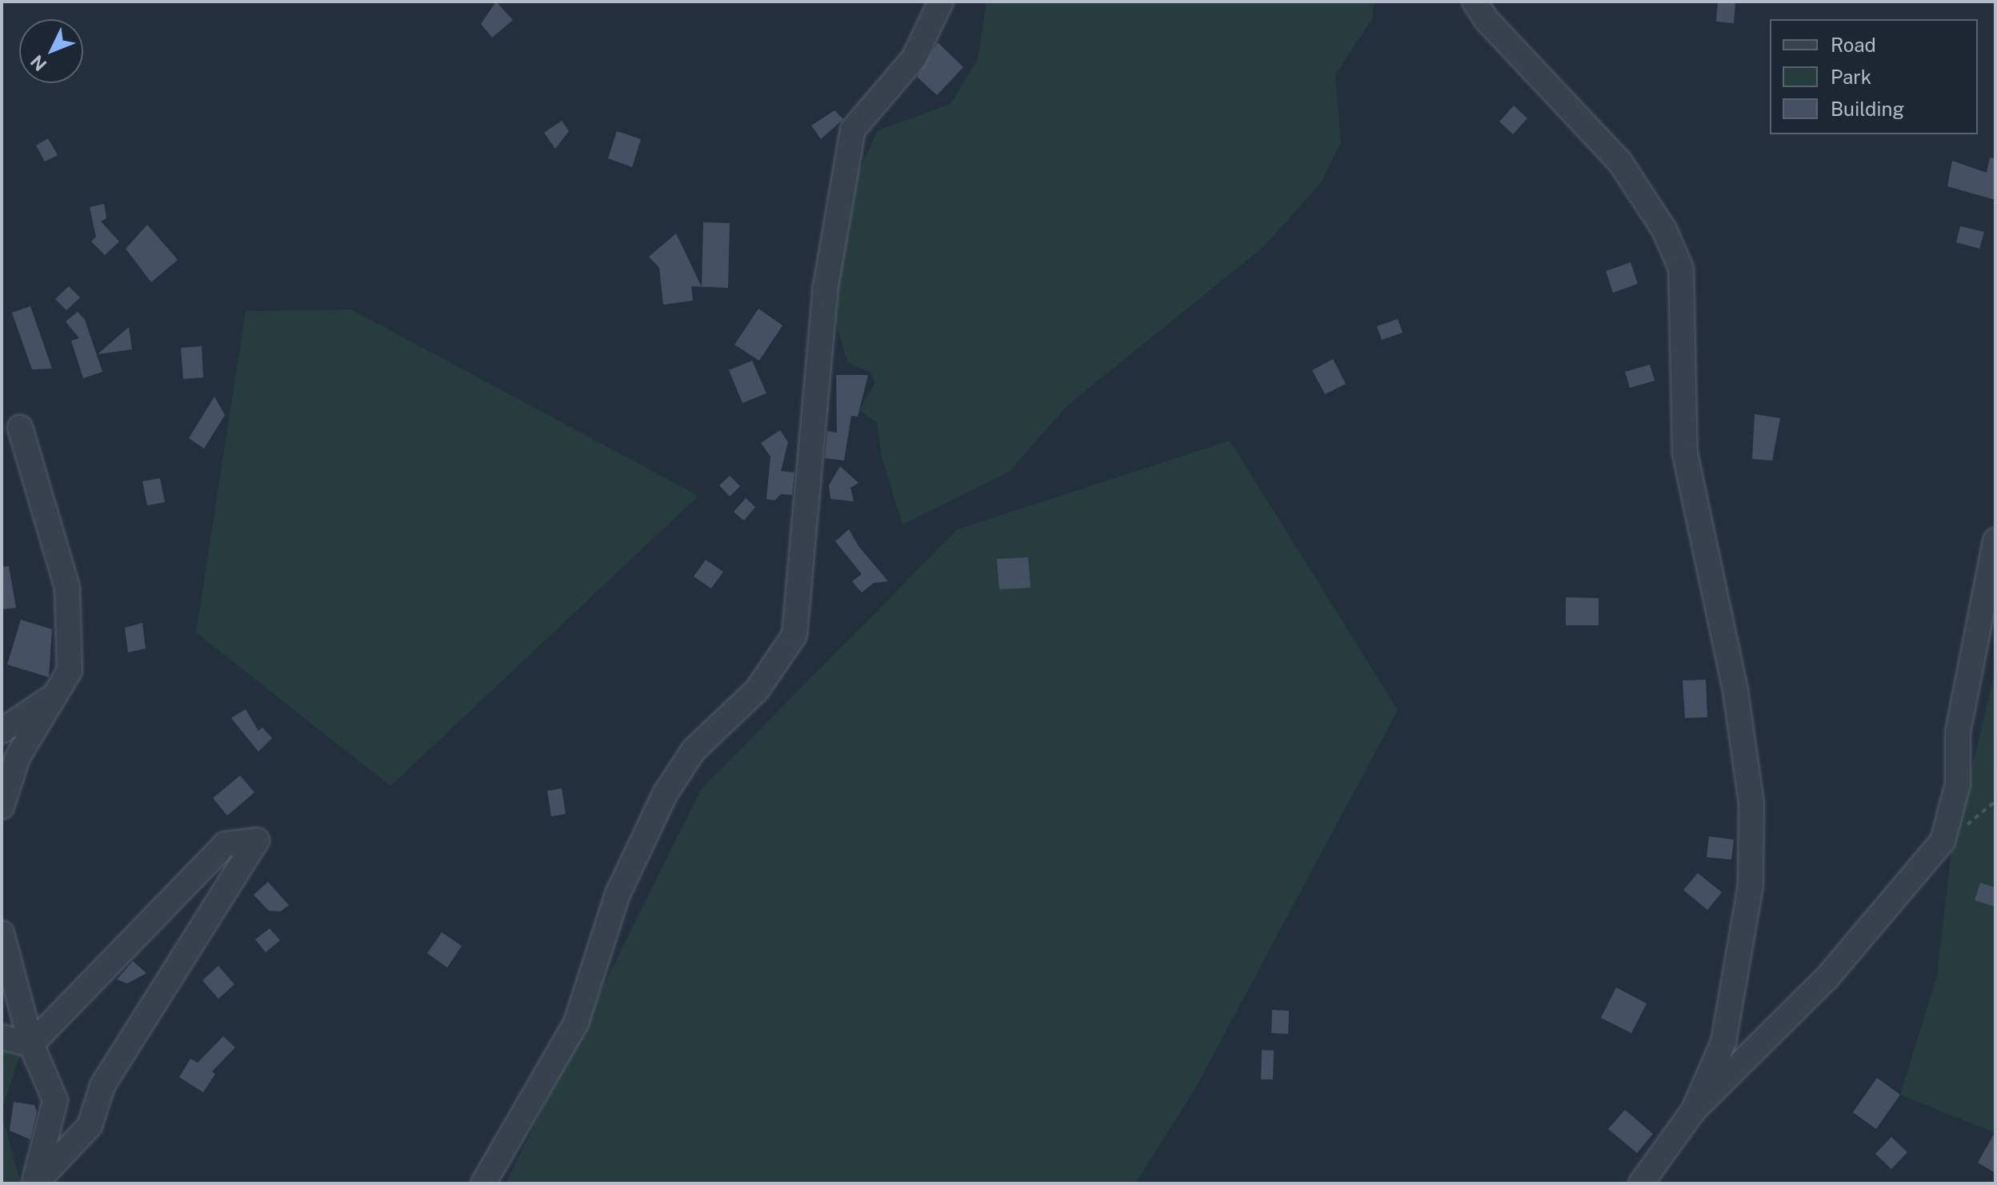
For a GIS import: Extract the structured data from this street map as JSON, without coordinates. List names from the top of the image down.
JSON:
{
  "legend": ["Road", "Park", "Building"],
  "north": "bottom left"
}
